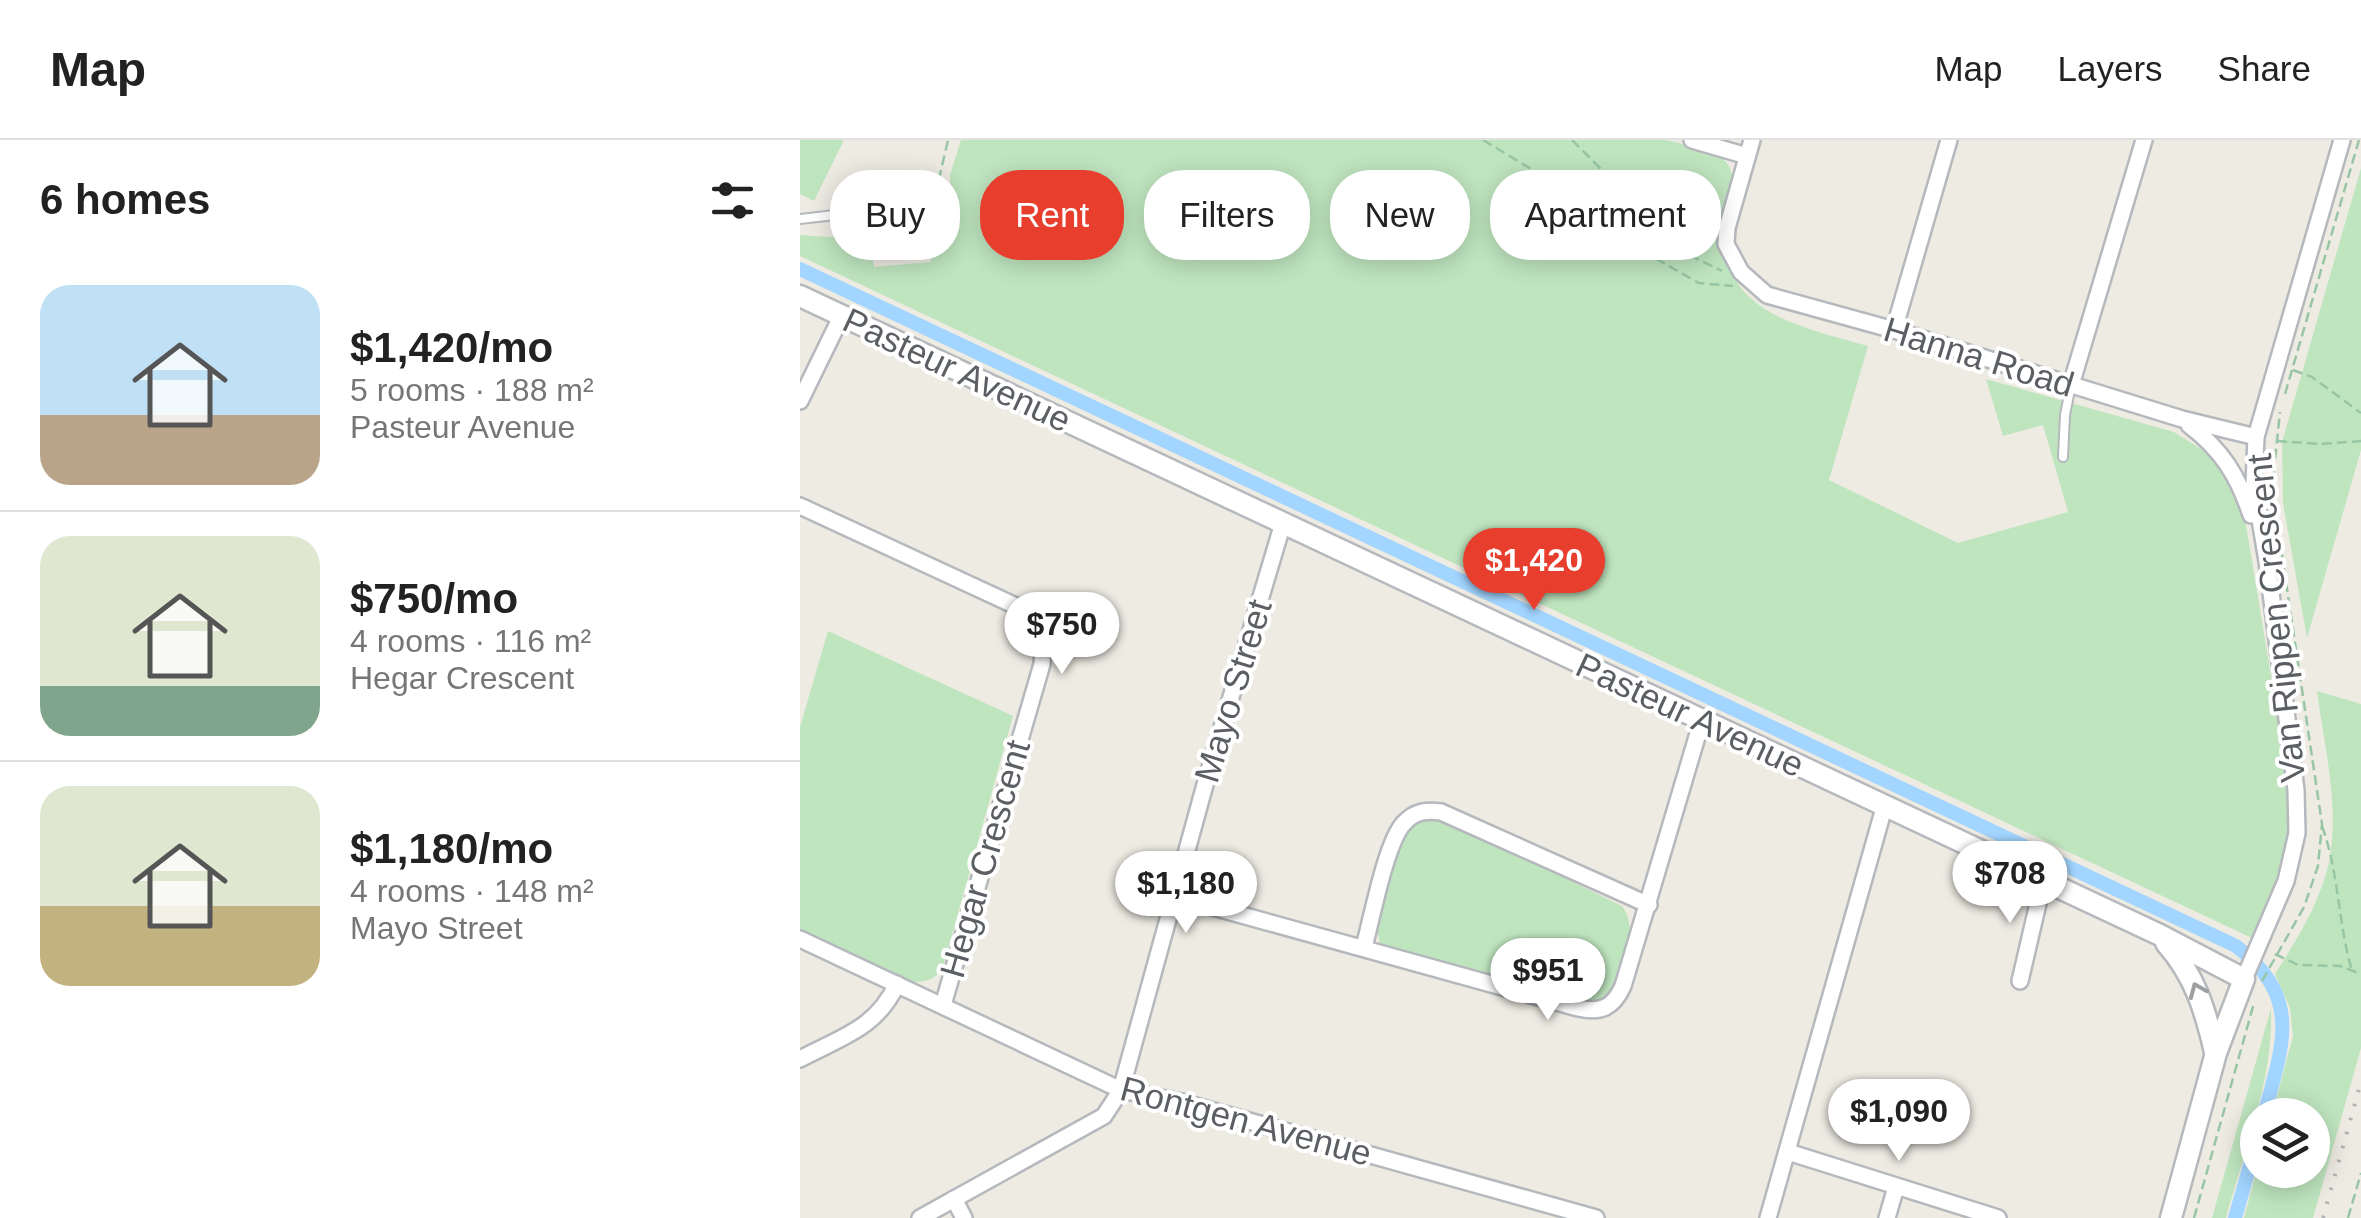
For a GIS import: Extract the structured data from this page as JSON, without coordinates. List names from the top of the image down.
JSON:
{
  "streets": {
    "street": [
      "Hanna Road",
      "Pasteur Avenue",
      "Van Rippen Crescent",
      "Mayo Street",
      "Hegar Crescent",
      "Rontgen Avenue"
    ]
  },
  "crossings": [
    ["Hanna Road", "Van Rippen Crescent"],
    ["Pasteur Avenue", "Van Rippen Crescent"],
    ["Pasteur Avenue", "Mayo Street"],
    ["Mayo Street", "Rontgen Avenue"],
    ["Hegar Crescent", "Rontgen Avenue"]
  ],
  "page": {
    "header": "Map",
    "nav": ["Map", "Layers", "Share"],
    "heading": "6 homes",
    "chip": [
      "Buy",
      "Rent",
      "Filters",
      "New",
      "Apartment"
    ],
    "list": [
      {
        "name": "$1,420/mo",
        "note": "5 rooms · 188 m² · Pasteur Avenue"
      },
      {
        "name": "$750/mo",
        "note": "4 rooms · 116 m² · Hegar Crescent"
      },
      {
        "name": "$1,180/mo",
        "note": "4 rooms · 148 m² · Mayo Street"
      }
    ],
    "price": [
      "$1,420",
      "$750",
      "$708",
      "$1,180",
      "$951",
      "$1,090"
    ]
  }
}
